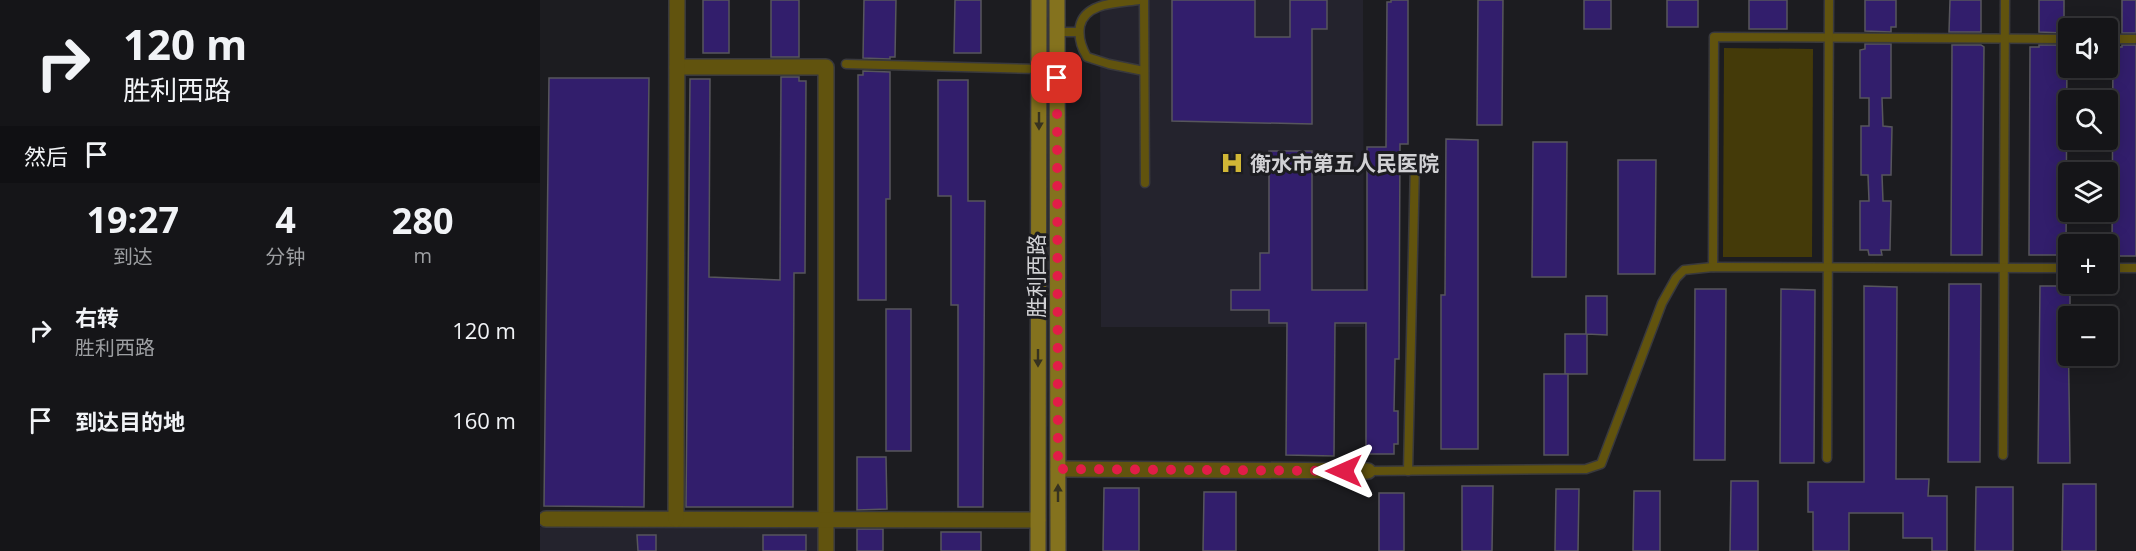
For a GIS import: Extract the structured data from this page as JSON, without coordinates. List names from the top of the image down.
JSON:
{
  "streets": {
    "main road": ["胜利西路"]
  },
  "places": {
    "hospital": ["衡水市第五人民医院"]
  },
  "page": {
    "turn": ["120 m", "胜利西路"],
    "map_buttons": ["+", "−"],
    "then": "然后",
    "eta": [
      "19:27",
      "到达",
      "4",
      "分钟",
      "280",
      "m"
    ],
    "list": [
      {
        "name": "右转",
        "note": "胜利西路",
        "value": "120 m"
      },
      {
        "name": "到达目的地",
        "value": "160 m"
      }
    ]
  }
}
